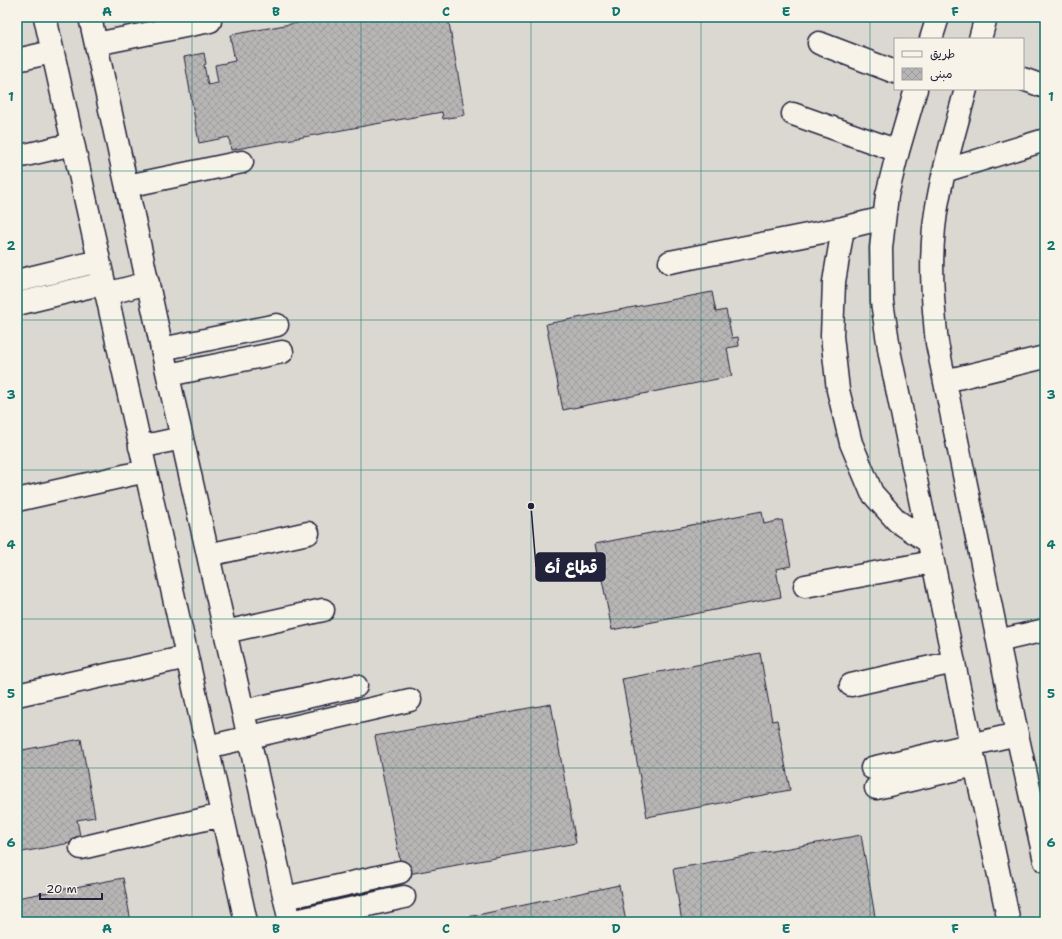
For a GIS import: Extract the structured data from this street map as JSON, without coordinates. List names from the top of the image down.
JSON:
{
  "places": ["قطاع أ6"],
  "legend": ["طريق", "مبنى"],
  "scale_bar": "20 m",
  "grid": {
    "columns": [
      "A",
      "B",
      "C",
      "D",
      "E",
      "F"
    ],
    "rows": [
      "1",
      "2",
      "3",
      "4",
      "5",
      "6"
    ]
  }
}
